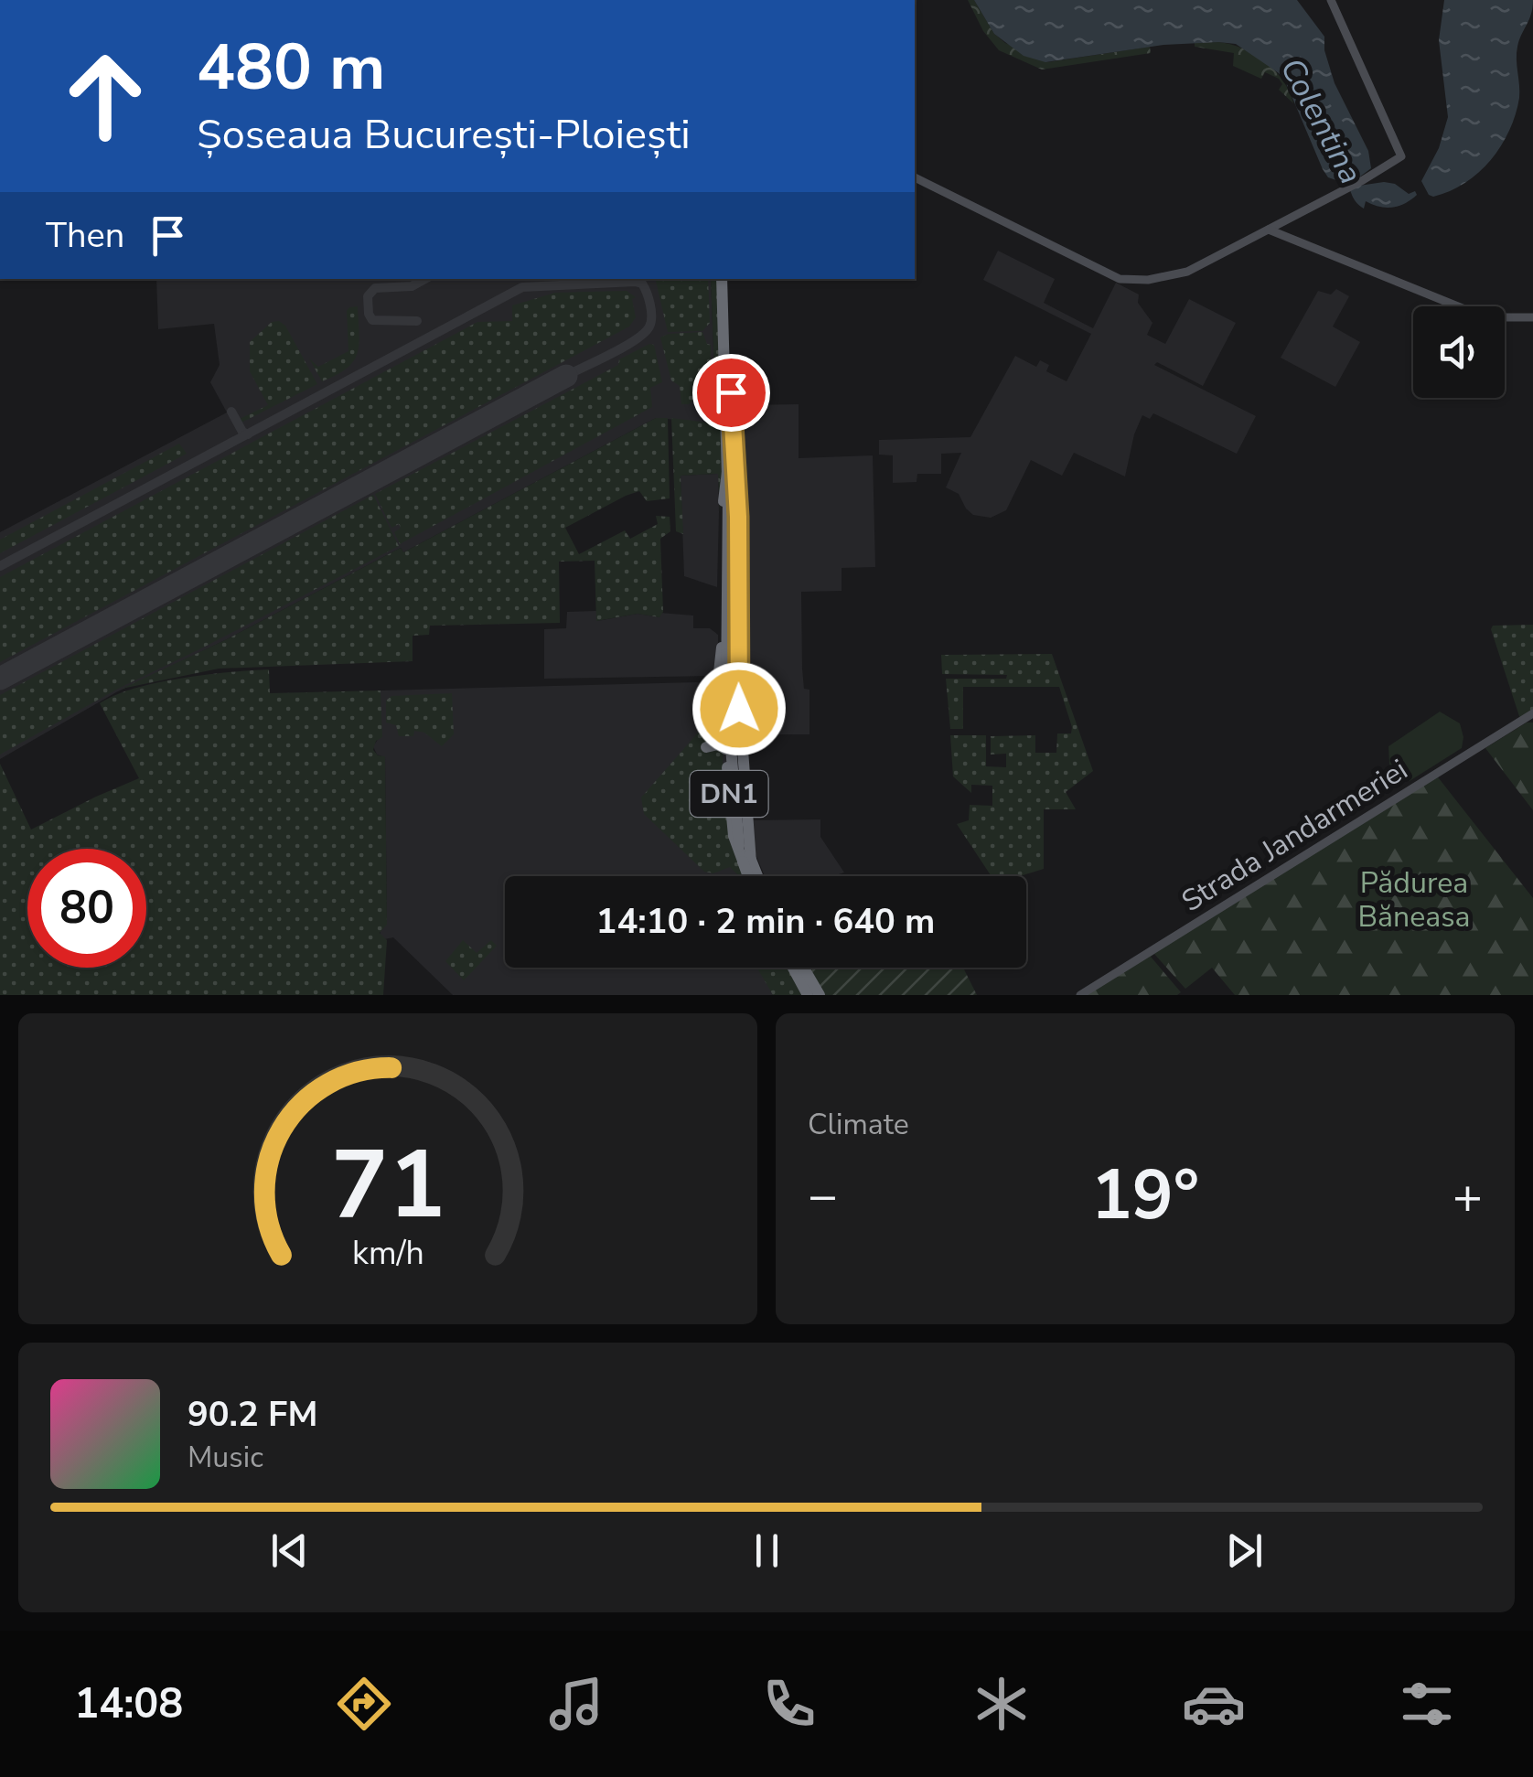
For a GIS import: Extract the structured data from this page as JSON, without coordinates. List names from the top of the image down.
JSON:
{
  "streets": {
    "highway": ["DN1"],
    "street": ["Strada Jandarmeriei"]
  },
  "water": ["Colentina"],
  "parks": ["Pădurea Băneasa"],
  "page": {
    "turn": ["480 m", "Șoseaua București-Ploiești"],
    "then": "Then",
    "limit": "80",
    "trip": "14:10 · 2 min · 640 m",
    "tile": "Climate",
    "heat": ["−", "19°", "+"],
    "song": ["90.2 FM", "Music"],
    "tabs": "14:08",
    "gauge": ["71", "km/h"]
  }
}
